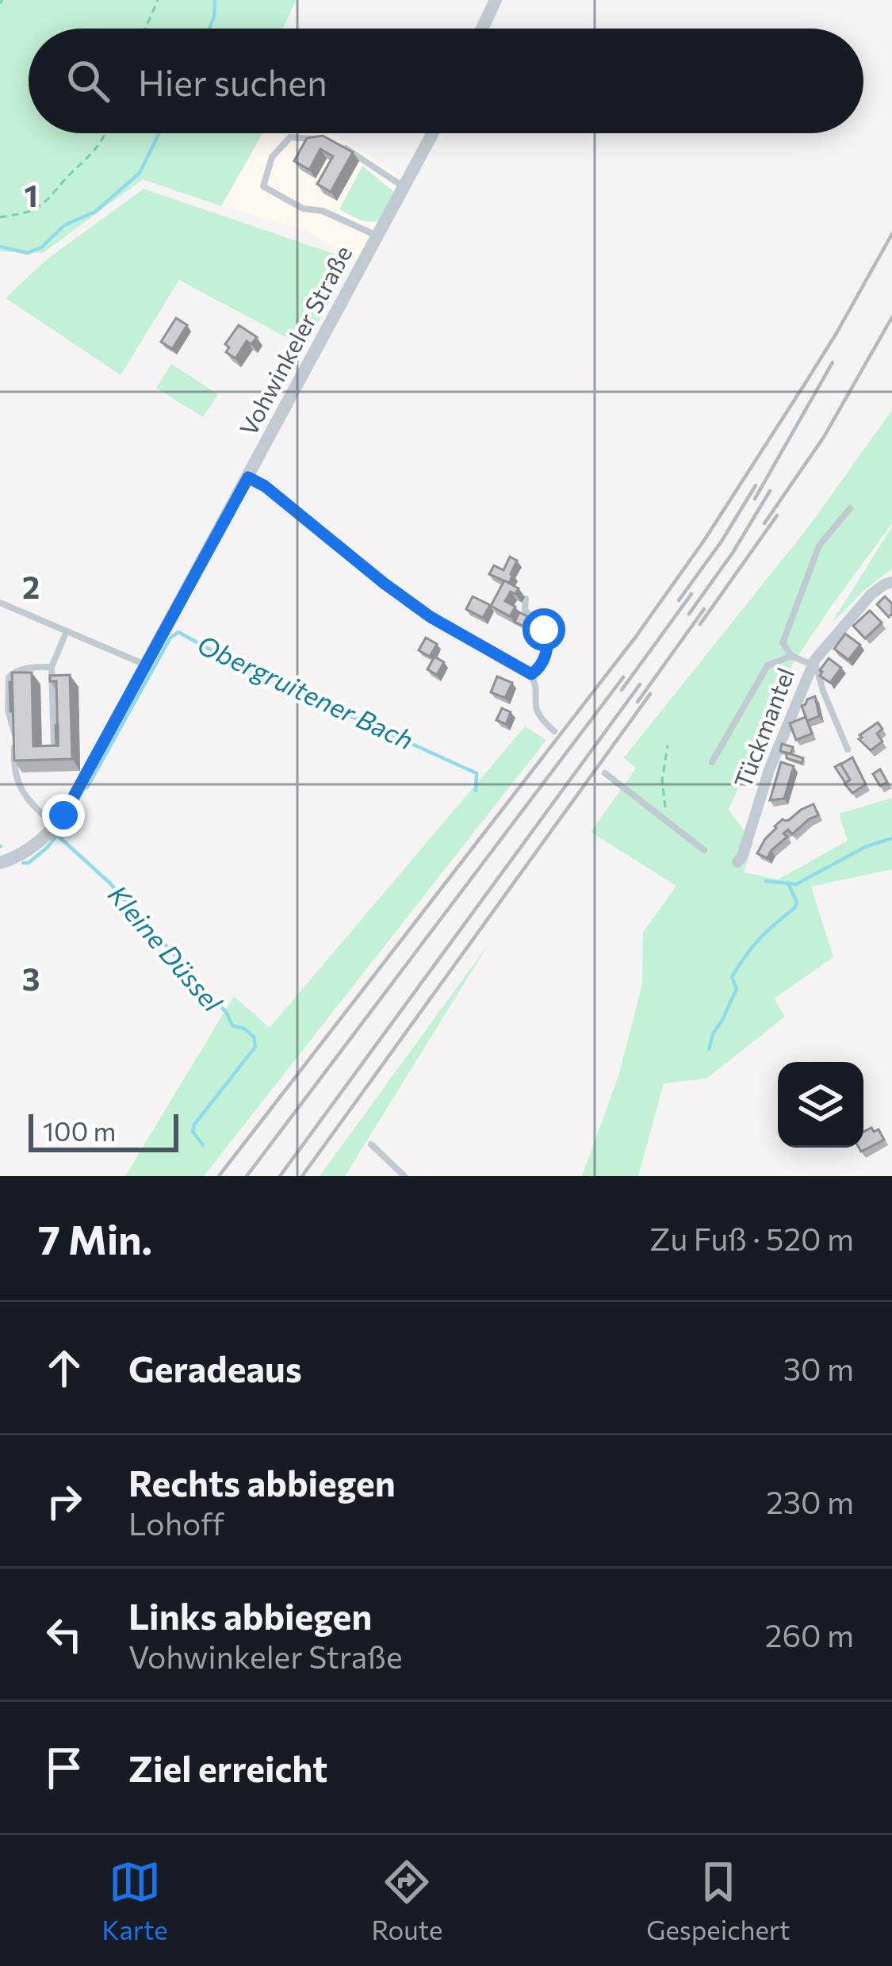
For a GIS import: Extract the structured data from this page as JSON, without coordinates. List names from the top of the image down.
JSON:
{
  "streets": {
    "street": ["Vohwinkeler Straße", "Tückmantel"]
  },
  "water": ["Obergruitener Bach", "Kleine Düssel"],
  "scale_bar": "100 m",
  "page": {
    "search": "Hier suchen",
    "scale": "100 m",
    "heading": ["7 Min.", "Zu Fuß · 520 m"],
    "list": [
      ["Geradeaus", "30 m"],
      ["Rechts abbiegen", "Lohoff", "230 m"],
      ["Links abbiegen", "Vohwinkeler Straße", "260 m"],
      "Ziel erreicht"
    ],
    "nav": ["Karte", "Route", "Gespeichert"]
  },
  "grid": {
    "rows": ["1", "2", "3"]
  }
}
